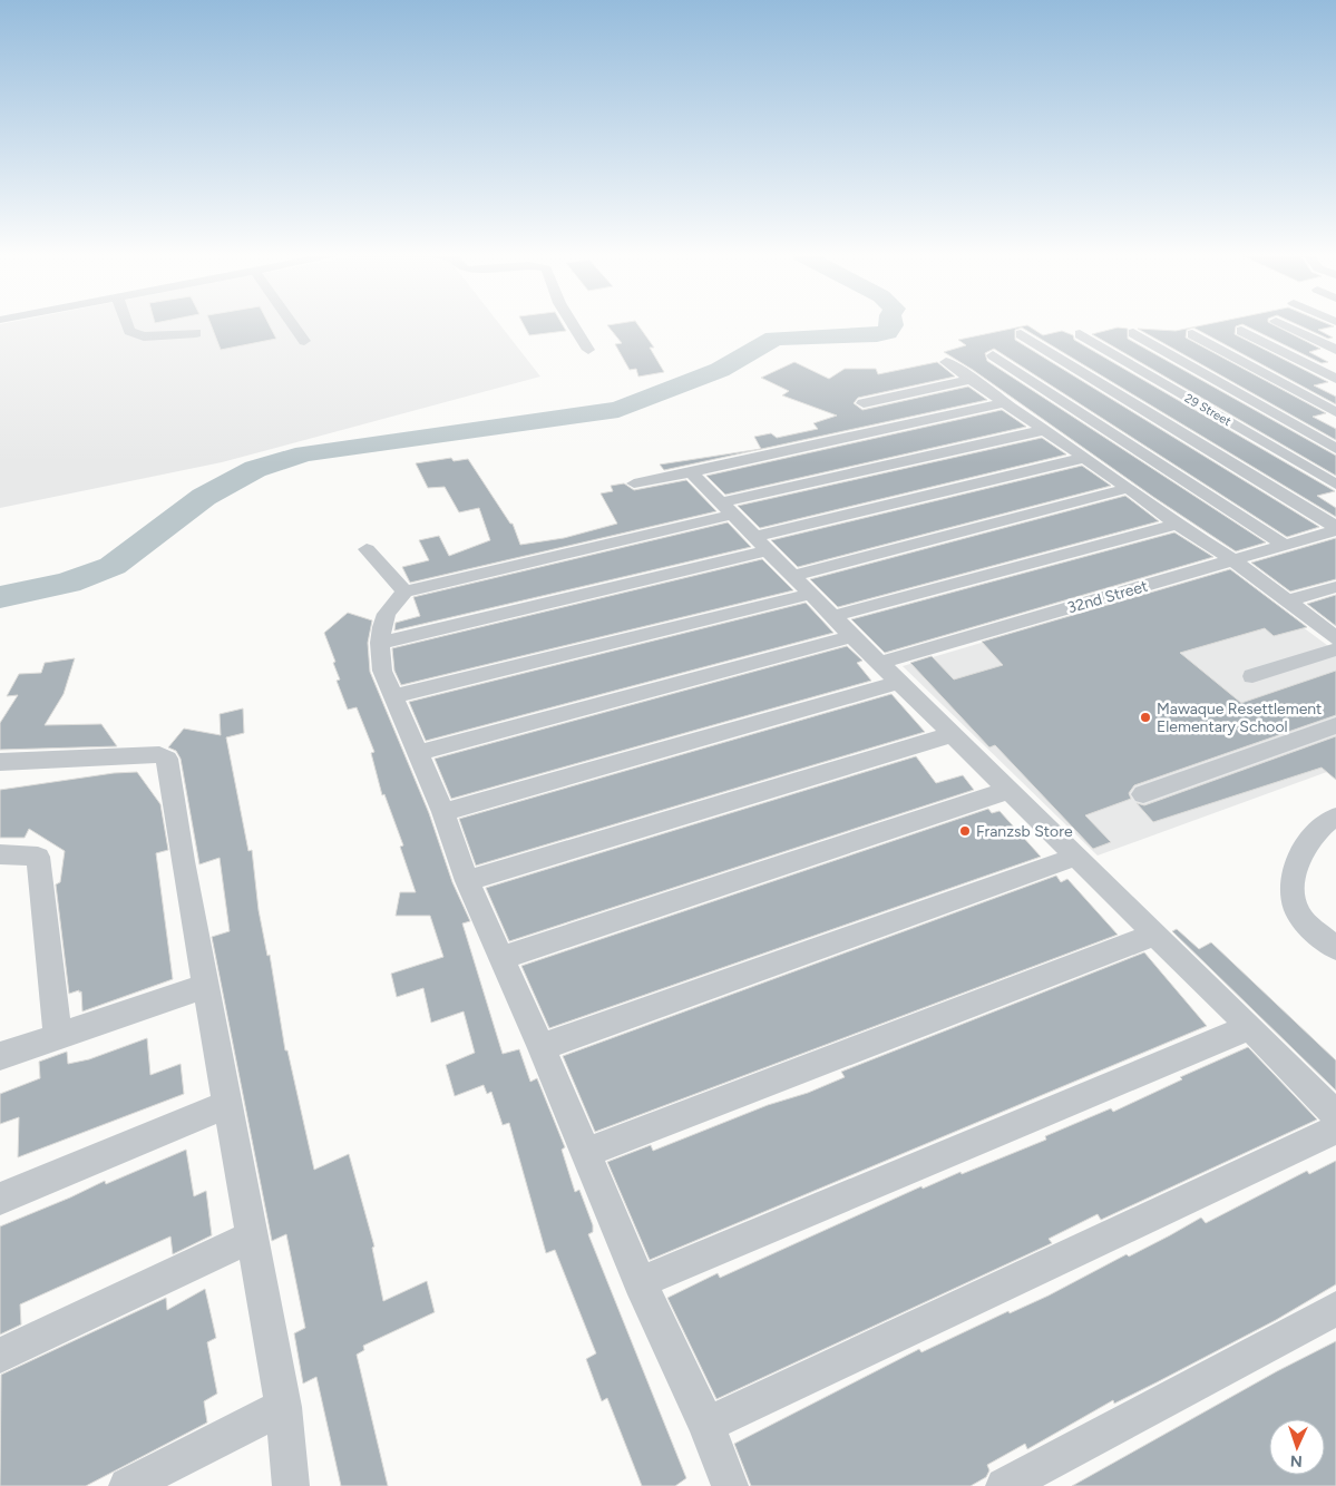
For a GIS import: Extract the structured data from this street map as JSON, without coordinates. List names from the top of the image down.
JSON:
{
  "streets": {
    "street": ["29 Street", "32nd Street"]
  },
  "places": ["Mawaque Resettlement Elementary School", "Franzsb Store"],
  "north": "bottom"
}
